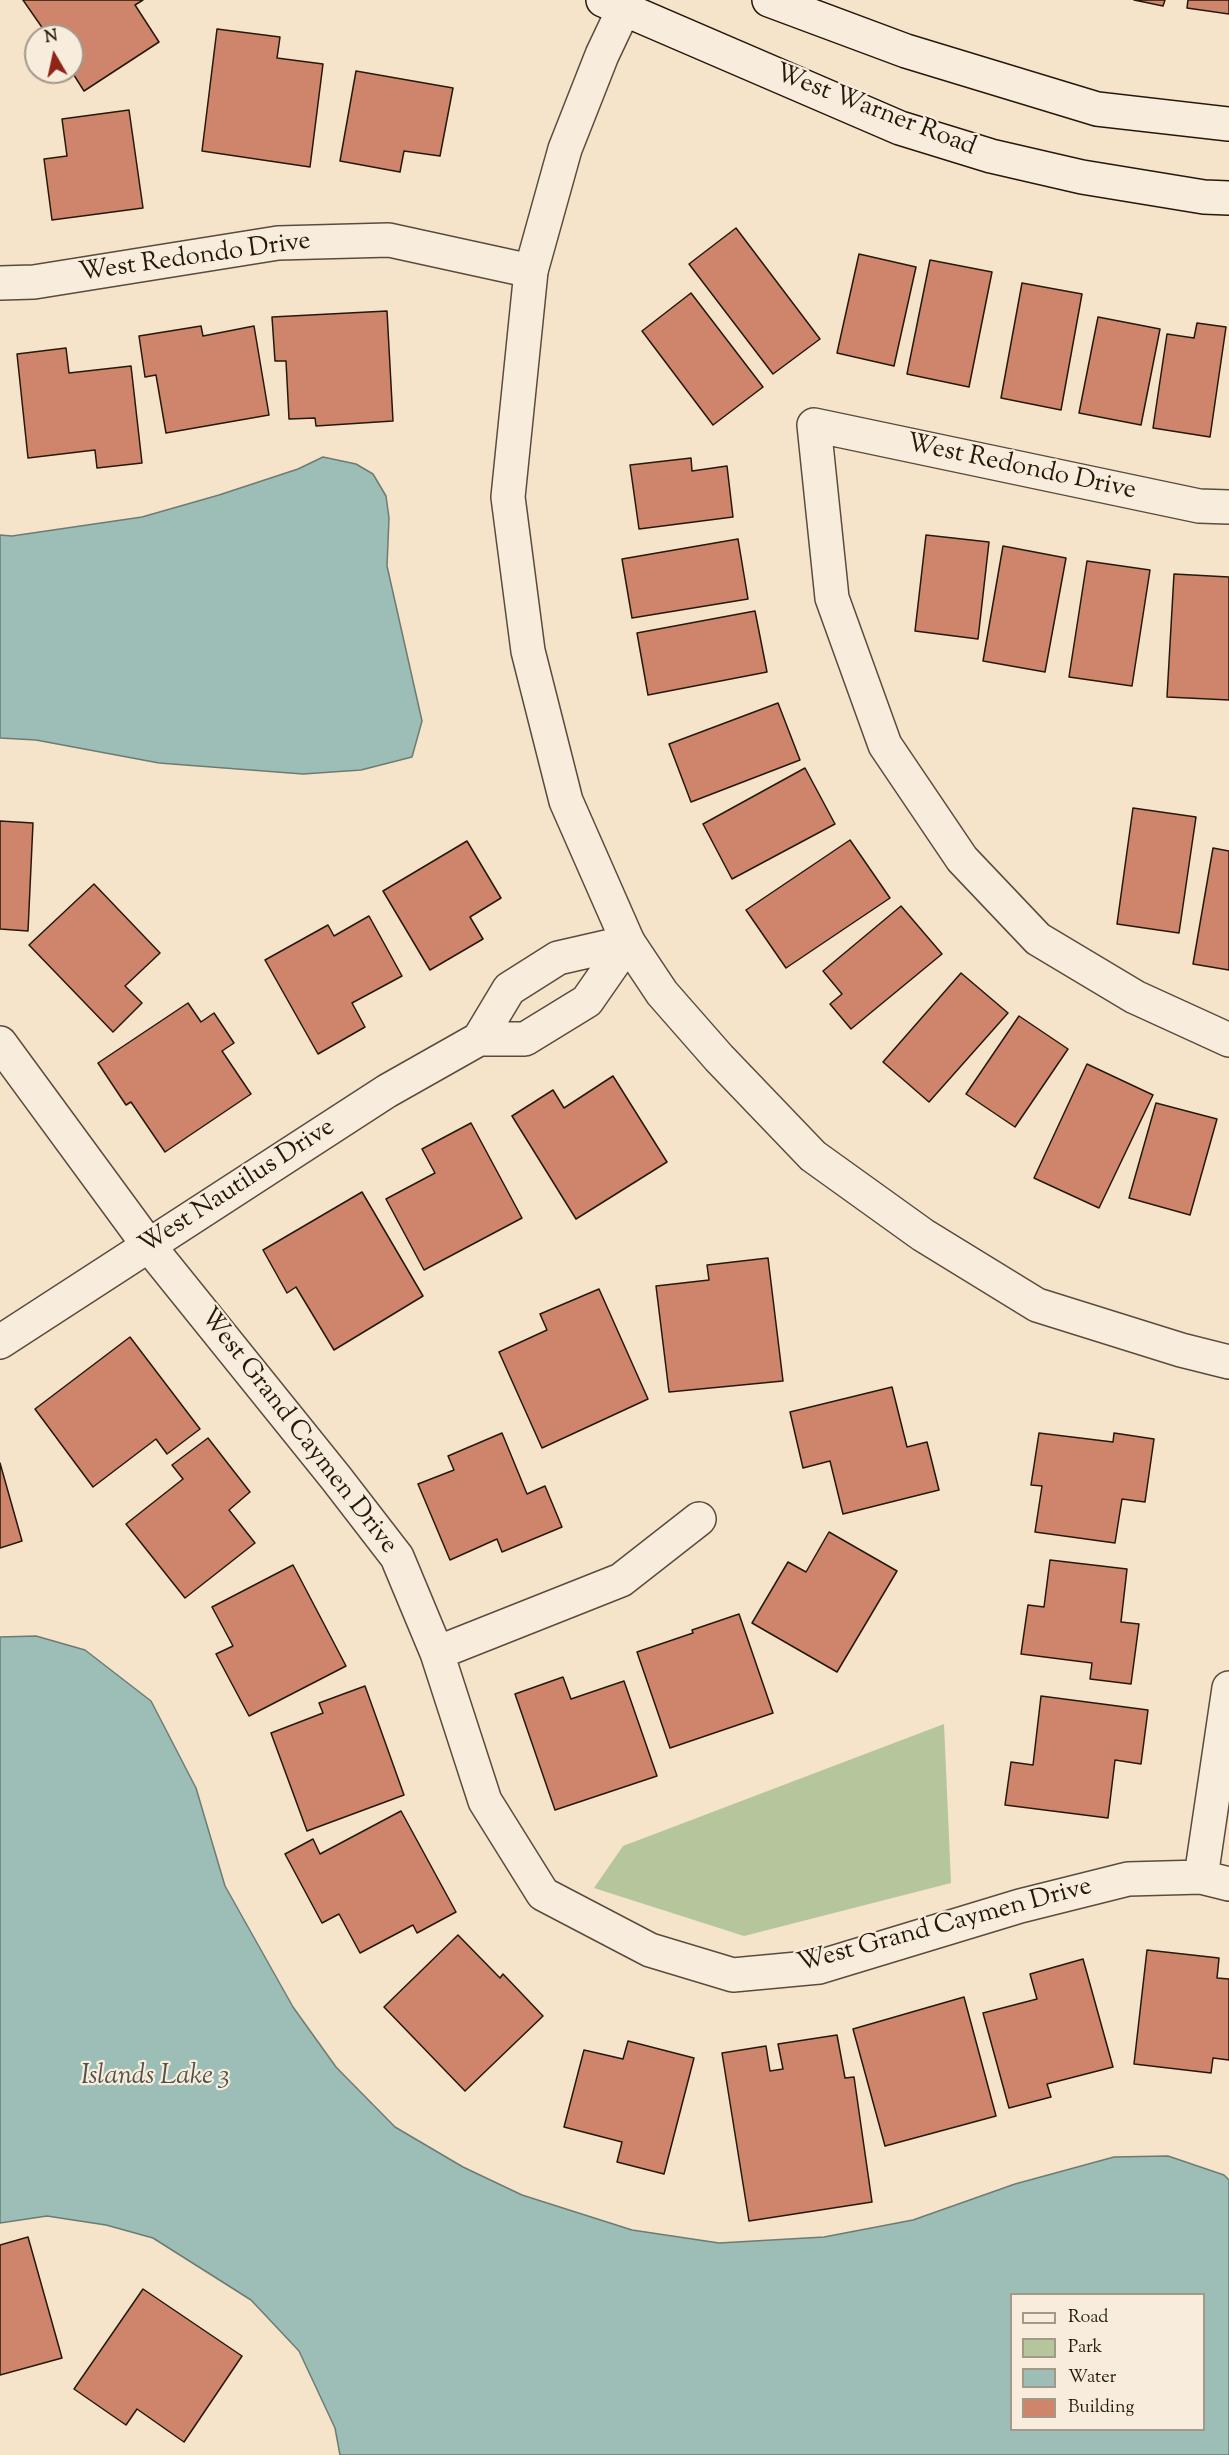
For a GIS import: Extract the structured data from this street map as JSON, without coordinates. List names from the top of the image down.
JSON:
{
  "streets": {
    "street": [
      "West Warner Road",
      "West Redondo Drive",
      "West Nautilus Drive",
      "West Grand Caymen Drive"
    ]
  },
  "crossings": [
    ["West Nautilus Drive", "West Grand Caymen Drive"]
  ],
  "water": ["Islands Lake 3"],
  "legend": [
    "Road",
    "Park",
    "Water",
    "Building"
  ],
  "north": "top"
}
